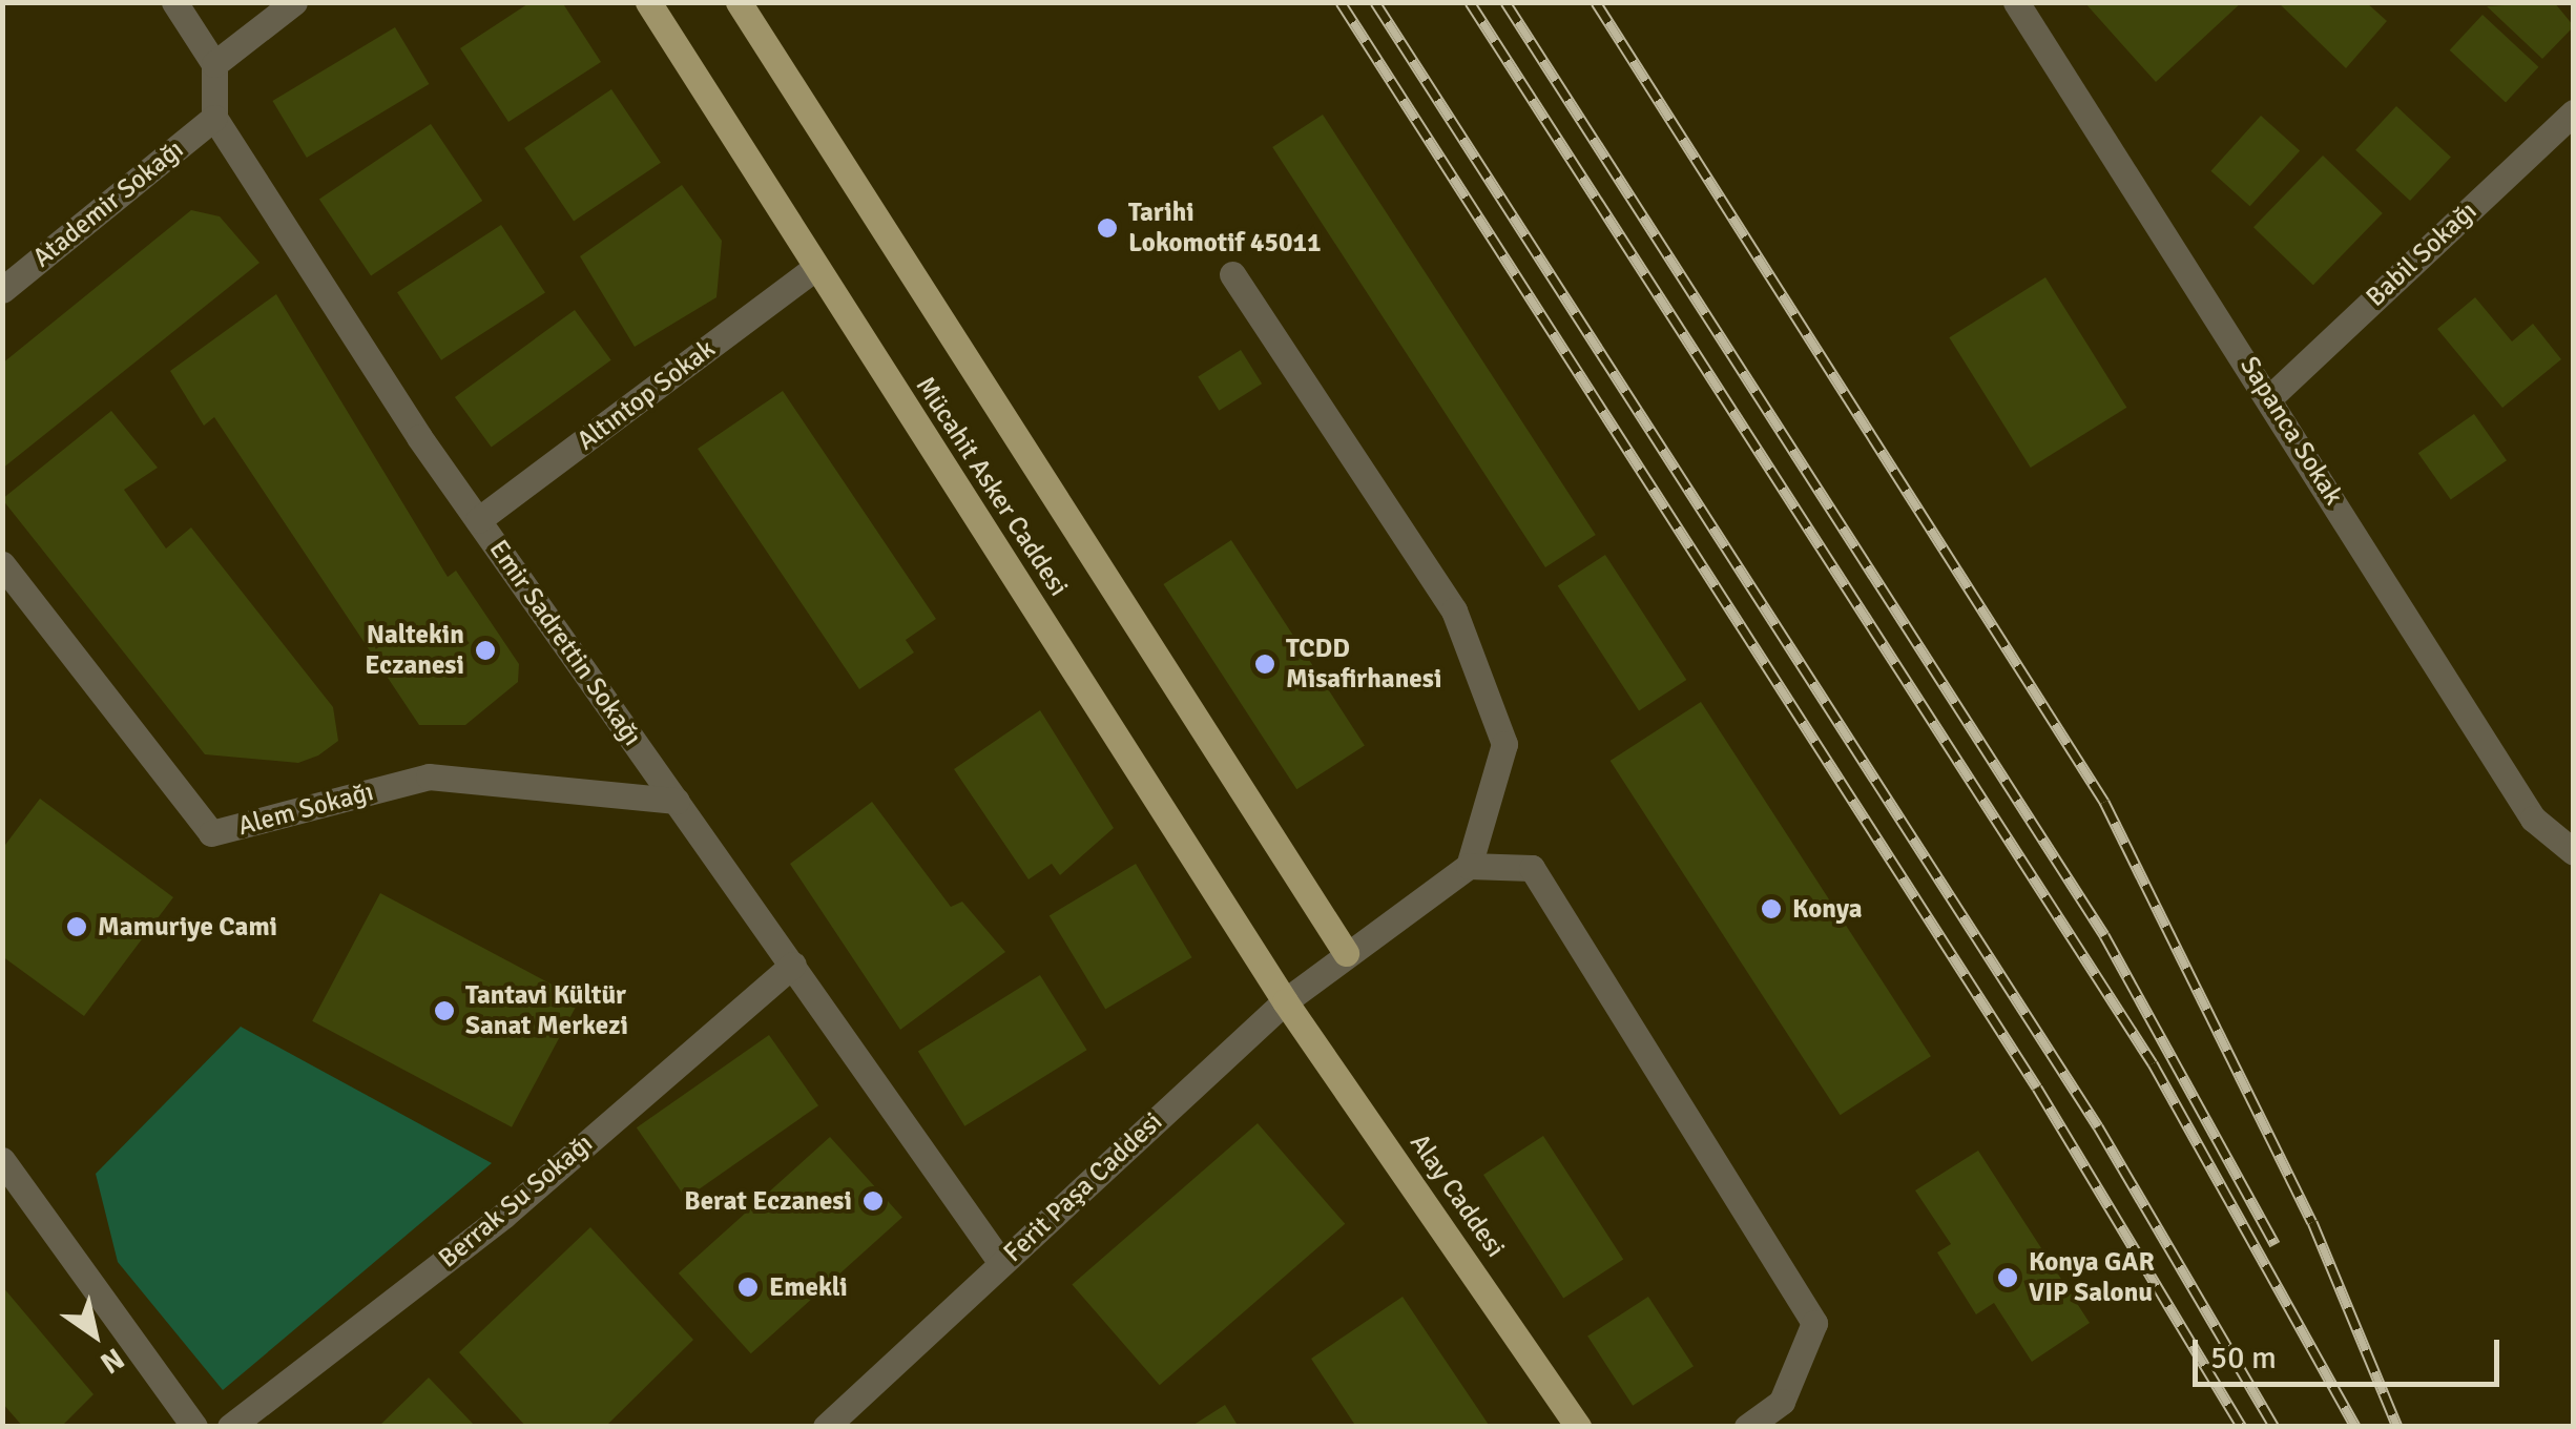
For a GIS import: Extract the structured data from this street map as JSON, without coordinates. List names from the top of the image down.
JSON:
{
  "streets": {
    "main road": ["Mücahit Asker Caddesi", "Alay Caddesi"],
    "street": [
      "Atademir Sokağı",
      "Babil Sokağı",
      "Altıntop Sokak",
      "Sapanca Sokak",
      "Emir Sadrettin Sokağı",
      "Alem Sokağı",
      "Ferit Paşa Caddesi",
      "Berrak Su Sokağı"
    ]
  },
  "crossings": [
    ["Atademir Sokağı", "Emir Sadrettin Sokağı"],
    ["Babil Sokağı", "Sapanca Sokak"],
    ["Altıntop Sokak", "Mücahit Asker Caddesi"],
    ["Altıntop Sokak", "Emir Sadrettin Sokağı"],
    ["Mücahit Asker Caddesi", "Ferit Paşa Caddesi"],
    ["Mücahit Asker Caddesi", "Alay Caddesi"],
    ["Emir Sadrettin Sokağı", "Alem Sokağı"],
    ["Emir Sadrettin Sokağı", "Ferit Paşa Caddesi"],
    ["Emir Sadrettin Sokağı", "Berrak Su Sokağı"],
    ["Ferit Paşa Caddesi", "Alay Caddesi"]
  ],
  "places": [
    "Tarihi Lokomotif 45011",
    "Naltekin Eczanesi",
    "TCDD Misafirhanesi",
    "Konya",
    "Mamuriye Cami",
    "Tantavi Kültür Sanat Merkezi",
    "Berat Eczanesi",
    "Konya GAR VIP Salonu",
    "Emekli"
  ],
  "scale_bar": "50 m",
  "north": "bottom right"
}
